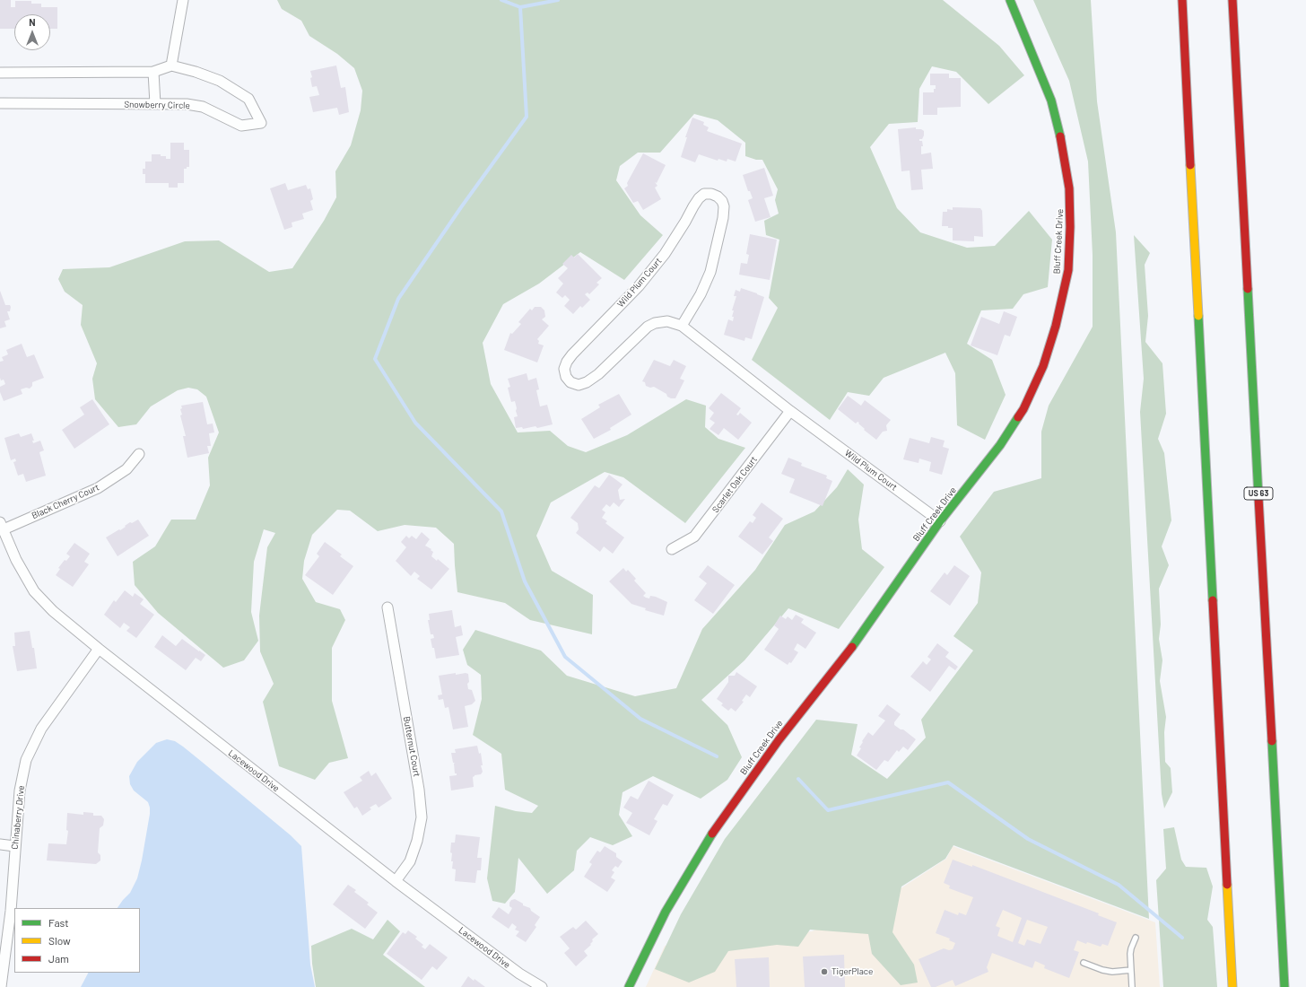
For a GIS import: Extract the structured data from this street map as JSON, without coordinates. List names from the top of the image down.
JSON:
{
  "streets": {
    "main road": ["Bluff Creek Drive", "US 63"],
    "street": [
      "Snowberry Circle",
      "Wild Plum Court",
      "Scarlet Oak Court",
      "Black Cherry Court",
      "Butternut Court",
      "Lacewood Drive",
      "Chinaberry Drive"
    ]
  },
  "crossings": [
    ["Bluff Creek Drive", "Wild Plum Court"],
    ["Wild Plum Court", "Scarlet Oak Court"],
    ["Black Cherry Court", "Lacewood Drive"],
    ["Butternut Court", "Lacewood Drive"],
    ["Lacewood Drive", "Chinaberry Drive"]
  ],
  "places": ["TigerPlace"],
  "legend": ["Fast", "Slow", "Jam"],
  "north": "top"
}
